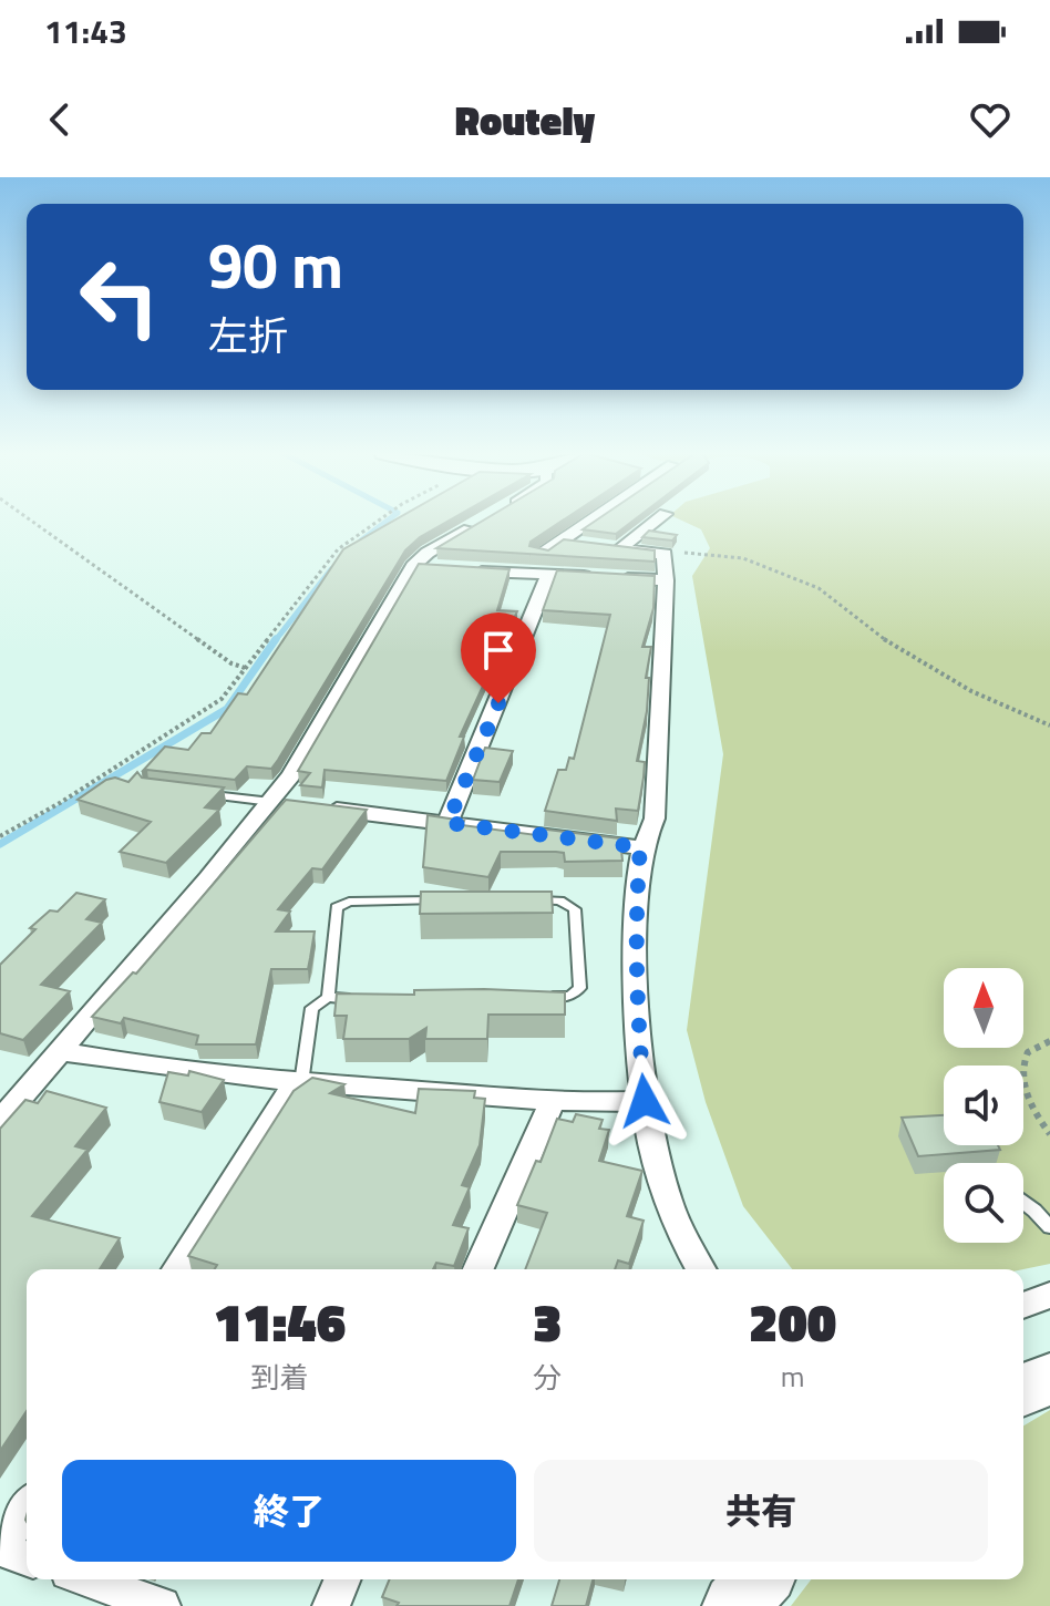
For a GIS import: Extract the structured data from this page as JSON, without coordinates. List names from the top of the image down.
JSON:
{
  "north": "top",
  "page": {
    "status": "11:43",
    "header": "Routely",
    "turn": ["90 m", "左折"],
    "eta": [
      "11:46",
      "到着",
      "3",
      "分",
      "200",
      "m"
    ],
    "buttons": ["終了", "共有"]
  }
}
